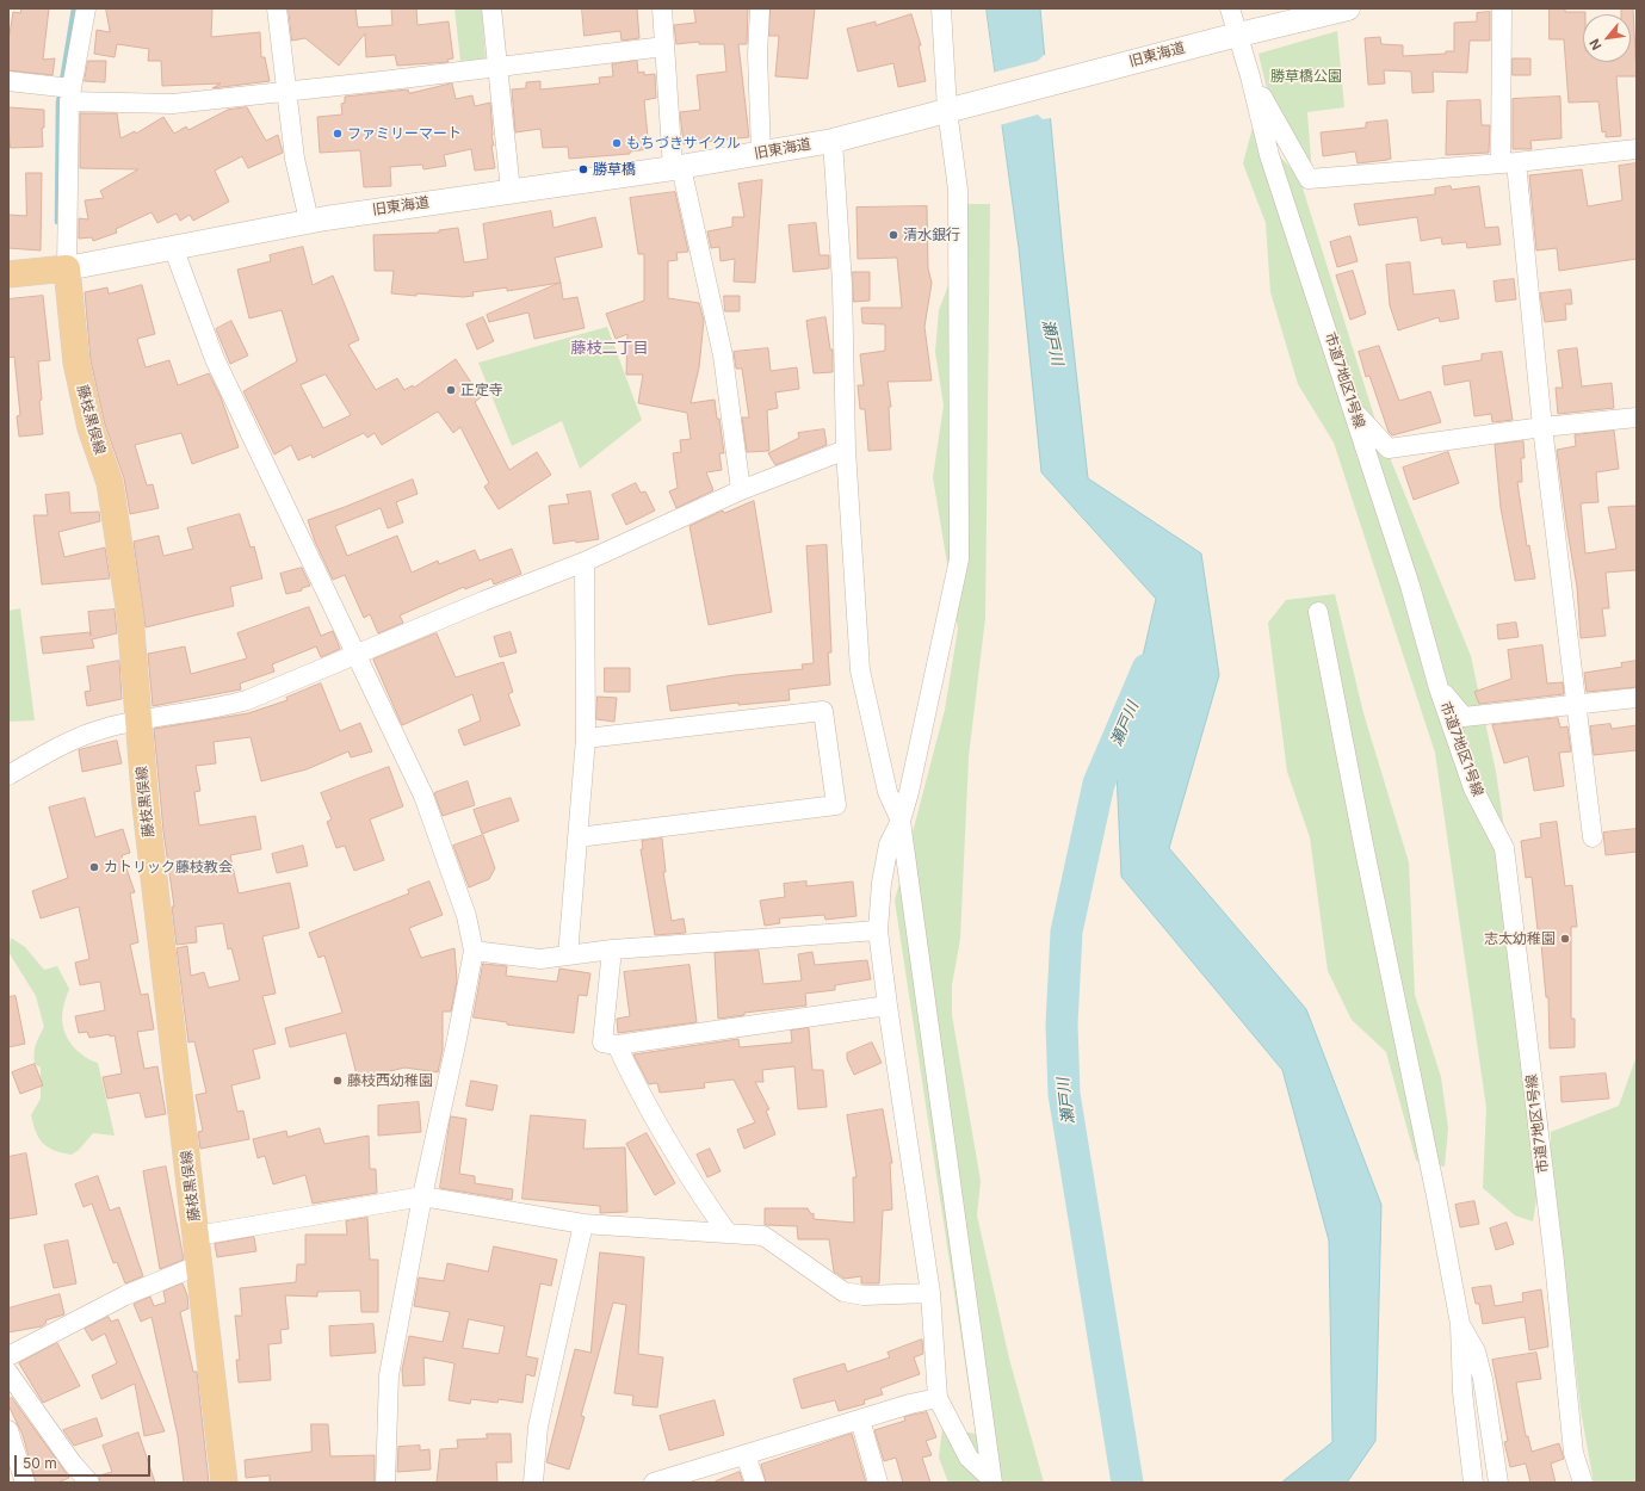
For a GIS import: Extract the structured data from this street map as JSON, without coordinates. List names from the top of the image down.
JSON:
{
  "streets": {
    "main road": ["藤枝黒俣線"],
    "street": ["旧東海道", "市道7地区1号線"]
  },
  "crossings": [
    ["旧東海道", "市道7地区1号線"],
    ["旧東海道", "藤枝黒俣線"]
  ],
  "districts": ["藤枝二丁目"],
  "water": ["瀬戸川"],
  "parks": ["勝草橋公園"],
  "places": [
    "ファミリーマート",
    "もちづきサイクル",
    "勝草橋",
    "清水銀行",
    "正定寺",
    "カトリック藤枝教会",
    "志太幼稚園",
    "藤枝西幼稚園"
  ],
  "scale_bar": "50 m",
  "north": "bottom left"
}
